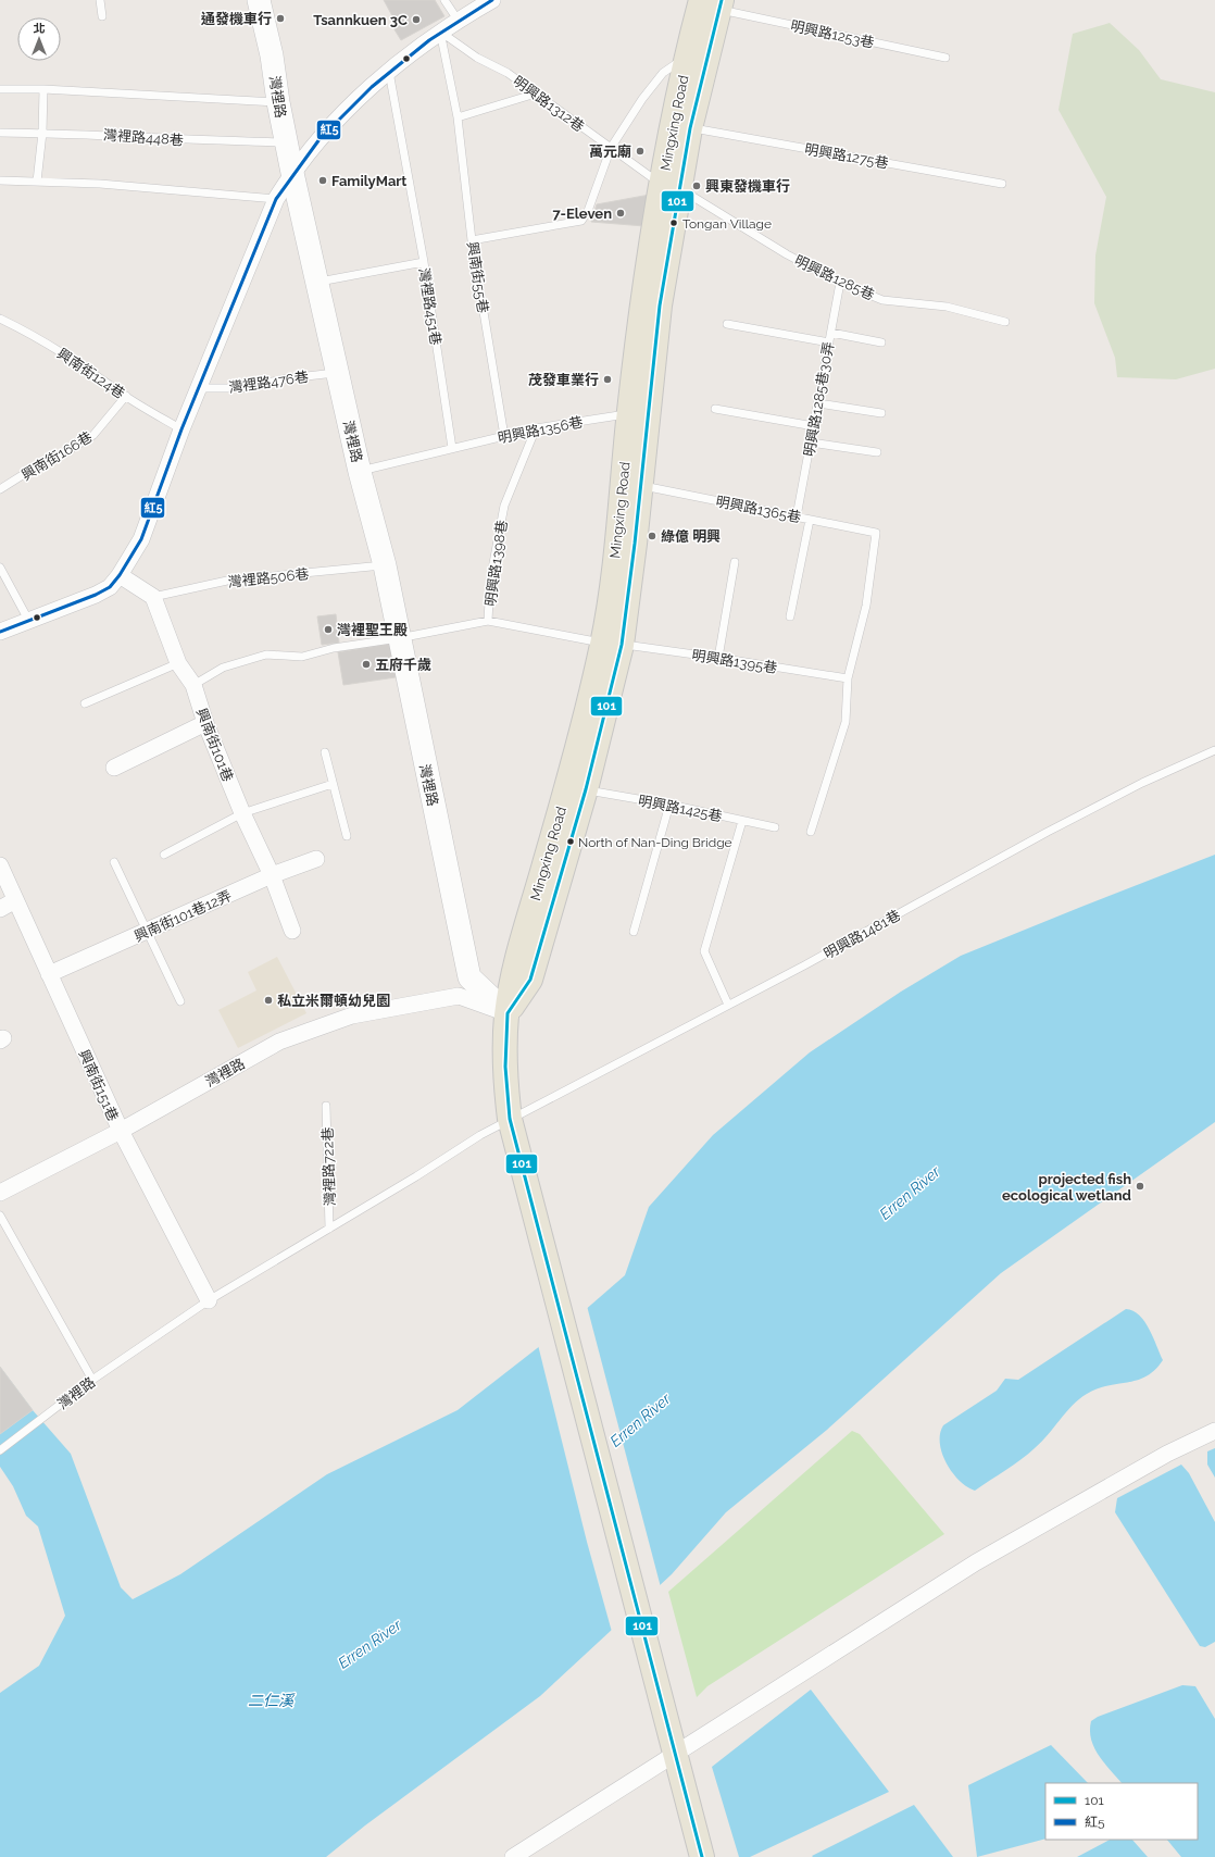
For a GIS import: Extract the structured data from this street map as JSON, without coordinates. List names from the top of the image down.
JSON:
{
  "streets": {
    "main road": ["Mingxing Road"],
    "street": [
      "灣裡路",
      "興南街101巷",
      "興南街101巷12弄",
      "興南街151巷"
    ],
    "lane": [
      "明興路1253巷",
      "明興路1312巷",
      "灣裡路448巷",
      "明興路1275巷",
      "興南街55巷",
      "明興路1285巷",
      "灣裡路451巷",
      "興南街124巷",
      "灣裡路476巷",
      "明興路1285巷30弄",
      "明興路1356巷",
      "興南街166巷",
      "明興路1365巷",
      "明興路1398巷",
      "灣裡路506巷",
      "明興路1395巷",
      "明興路1425巷",
      "明興路1481巷",
      "灣裡路722巷"
    ]
  },
  "crossings": [
    ["明興路1253巷", "Mingxing Road"],
    ["灣裡路", "Mingxing Road"],
    ["灣裡路", "灣裡路448巷"],
    ["灣裡路", "灣裡路476巷"],
    ["灣裡路", "灣裡路506巷"],
    ["灣裡路", "明興路1481巷"],
    ["灣裡路", "興南街151巷"],
    ["灣裡路", "灣裡路722巷"],
    ["明興路1312巷", "Mingxing Road"],
    ["明興路1312巷", "興南街55巷"],
    ["明興路1312巷", "明興路1285巷"],
    ["Mingxing Road", "明興路1275巷"],
    ["Mingxing Road", "明興路1285巷"],
    ["Mingxing Road", "明興路1356巷"],
    ["Mingxing Road", "明興路1365巷"],
    ["Mingxing Road", "明興路1398巷"],
    ["Mingxing Road", "明興路1395巷"],
    ["Mingxing Road", "明興路1425巷"],
    ["Mingxing Road", "明興路1481巷"],
    ["興南街55巷", "明興路1356巷"],
    ["明興路1285巷", "明興路1285巷30弄"],
    ["灣裡路451巷", "明興路1356巷"],
    ["興南街124巷", "興南街166巷"],
    ["明興路1285巷30弄", "明興路1365巷"],
    ["明興路1356巷", "明興路1398巷"],
    ["明興路1365巷", "明興路1395巷"],
    ["明興路1398巷", "明興路1395巷"],
    ["灣裡路506巷", "興南街101巷"],
    ["興南街101巷", "興南街101巷12弄"],
    ["興南街101巷12弄", "興南街151巷"]
  ],
  "water": ["Erren River", "二仁溪"],
  "places": [
    "通發機車行",
    "Tsannkuen 3C",
    "萬元廟",
    "FamilyMart",
    "興東發機車行",
    "7-Eleven",
    "Tongan Village",
    "茂發車業行",
    "綠億 明興",
    "灣裡聖王殿",
    "五府千歲",
    "North of Nan-Ding Bridge",
    "私立米爾頓幼兒園",
    "projected fish ecological wetland"
  ],
  "lines": ["transit line 101", "transit line 紅5"],
  "legend": ["101", "紅5"],
  "north": "top"
}
